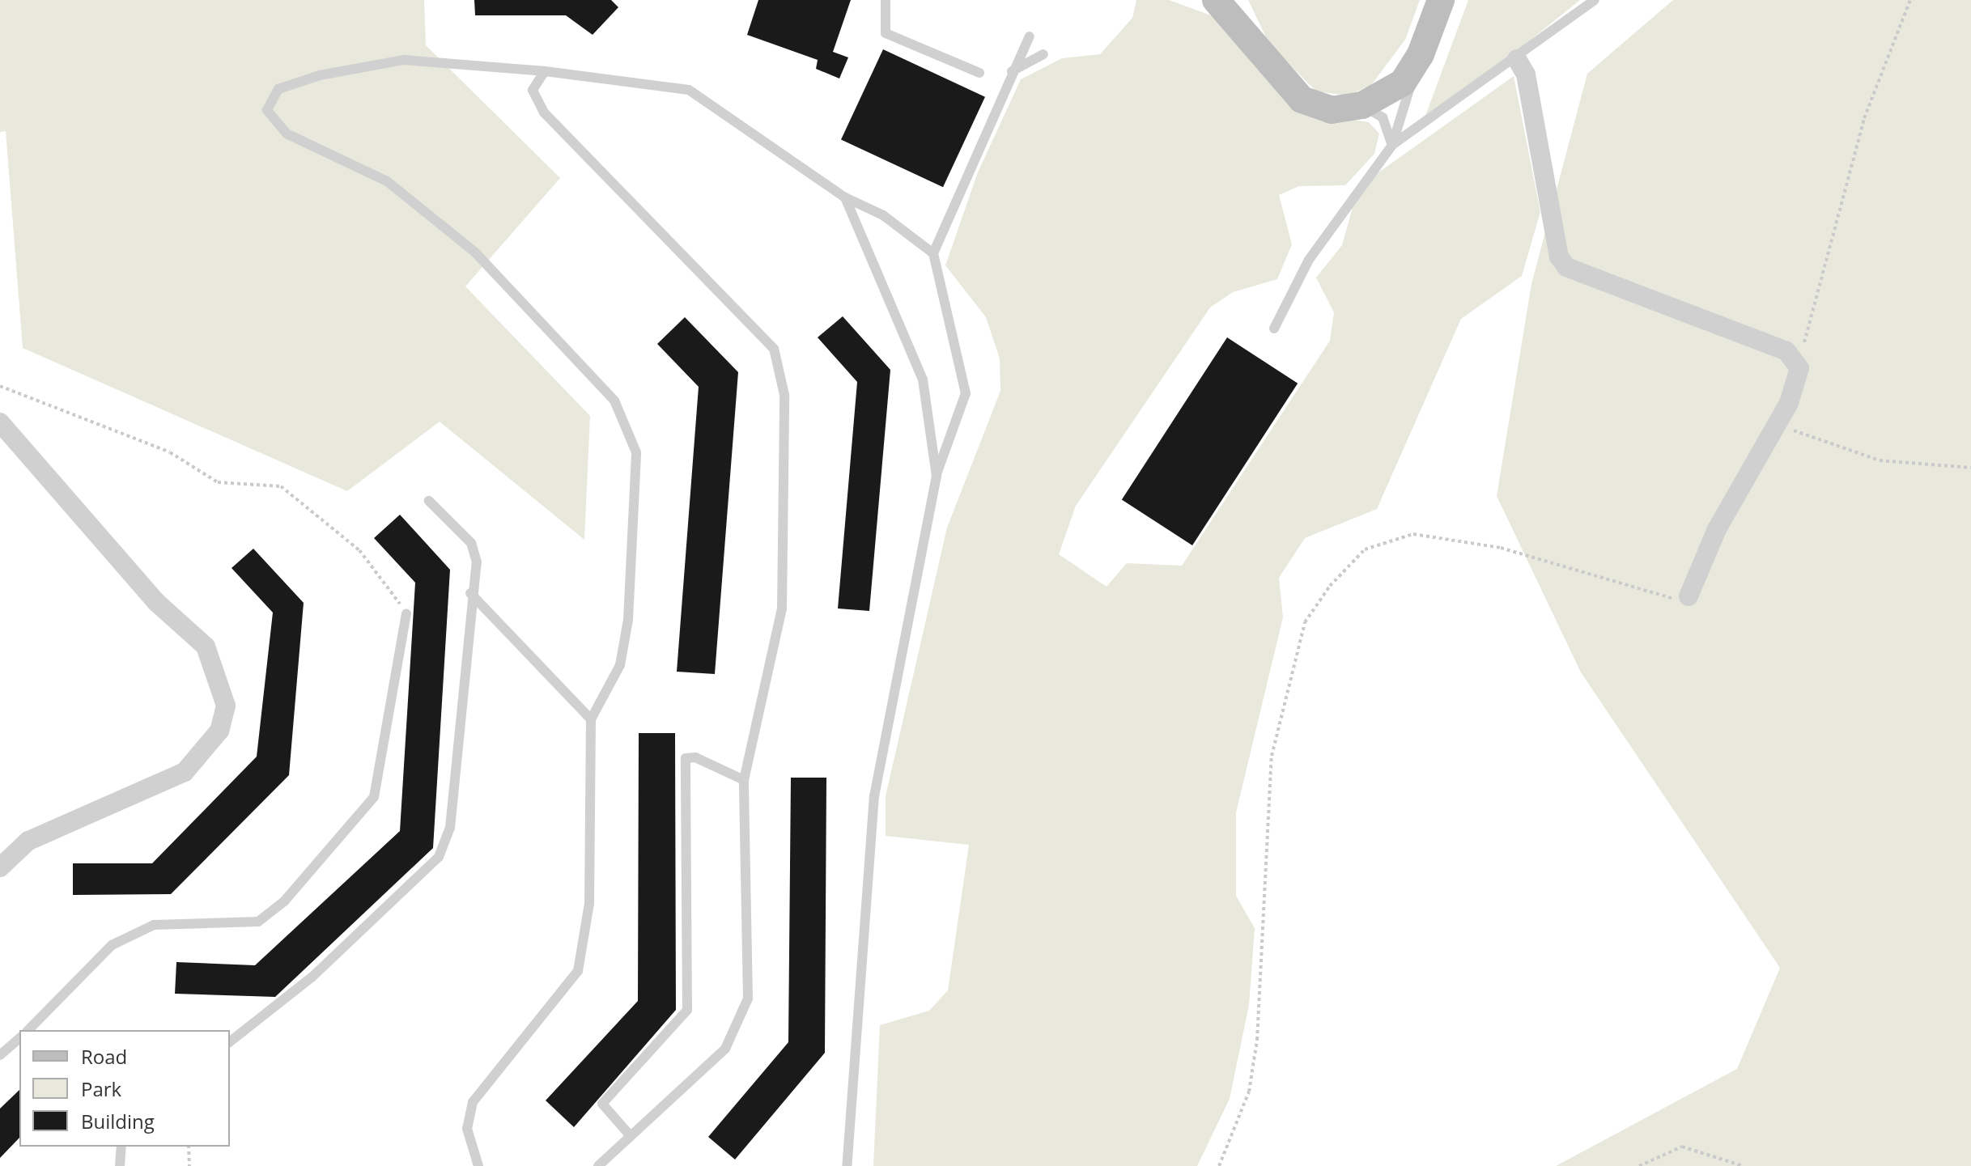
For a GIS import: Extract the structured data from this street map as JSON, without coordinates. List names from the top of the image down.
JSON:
{
  "legend": ["Road", "Park", "Building"]
}
